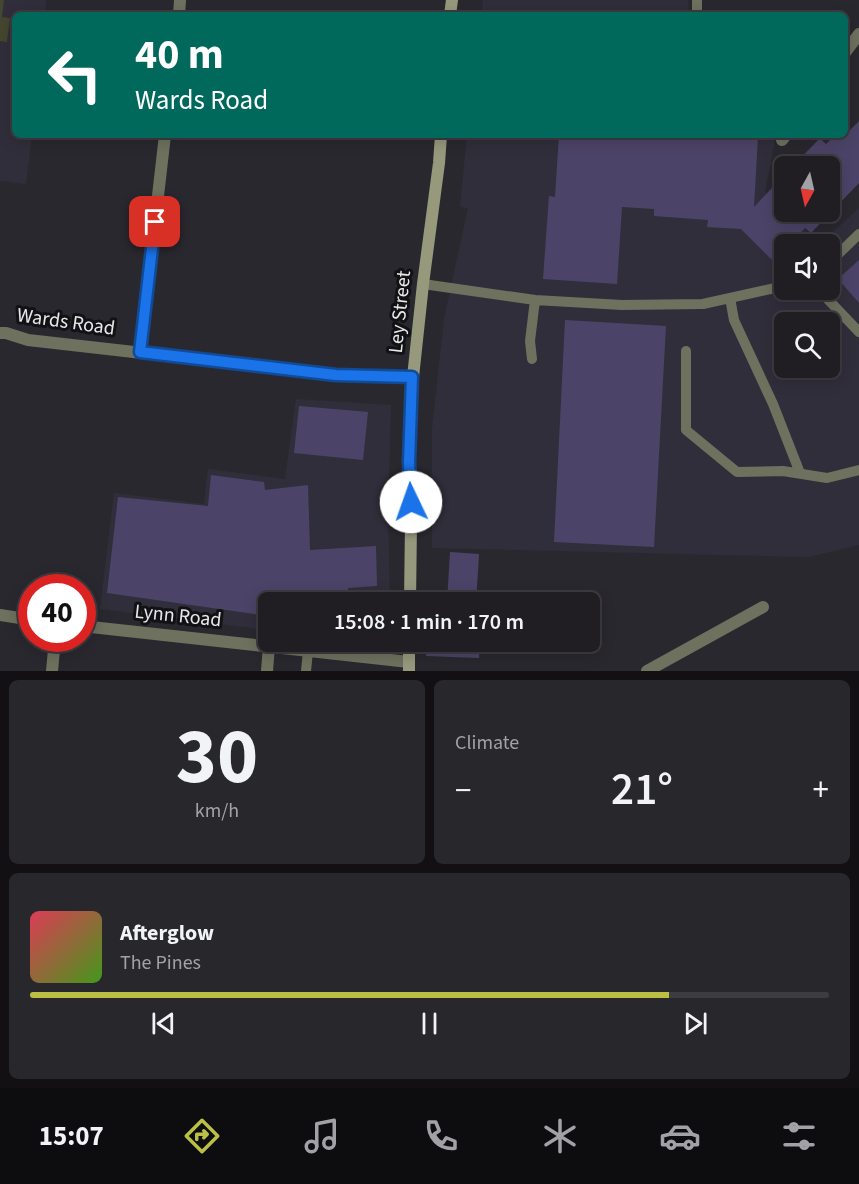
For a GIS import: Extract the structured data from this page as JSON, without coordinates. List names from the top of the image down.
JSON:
{
  "streets": {
    "street": ["Ley Street", "Wards Road", "Lynn Road"]
  },
  "crossings": [
    ["Ley Street", "Wards Road"]
  ],
  "north": "bottom",
  "page": {
    "turn": ["40 m", "Wards Road"],
    "limit": "40",
    "trip": "15:08 · 1 min · 170 m",
    "tile": [
      ["30", "km/h"],
      "Climate"
    ],
    "heat": ["−", "21°", "+"],
    "song": ["Afterglow", "The Pines"],
    "tabs": "15:07"
  }
}
